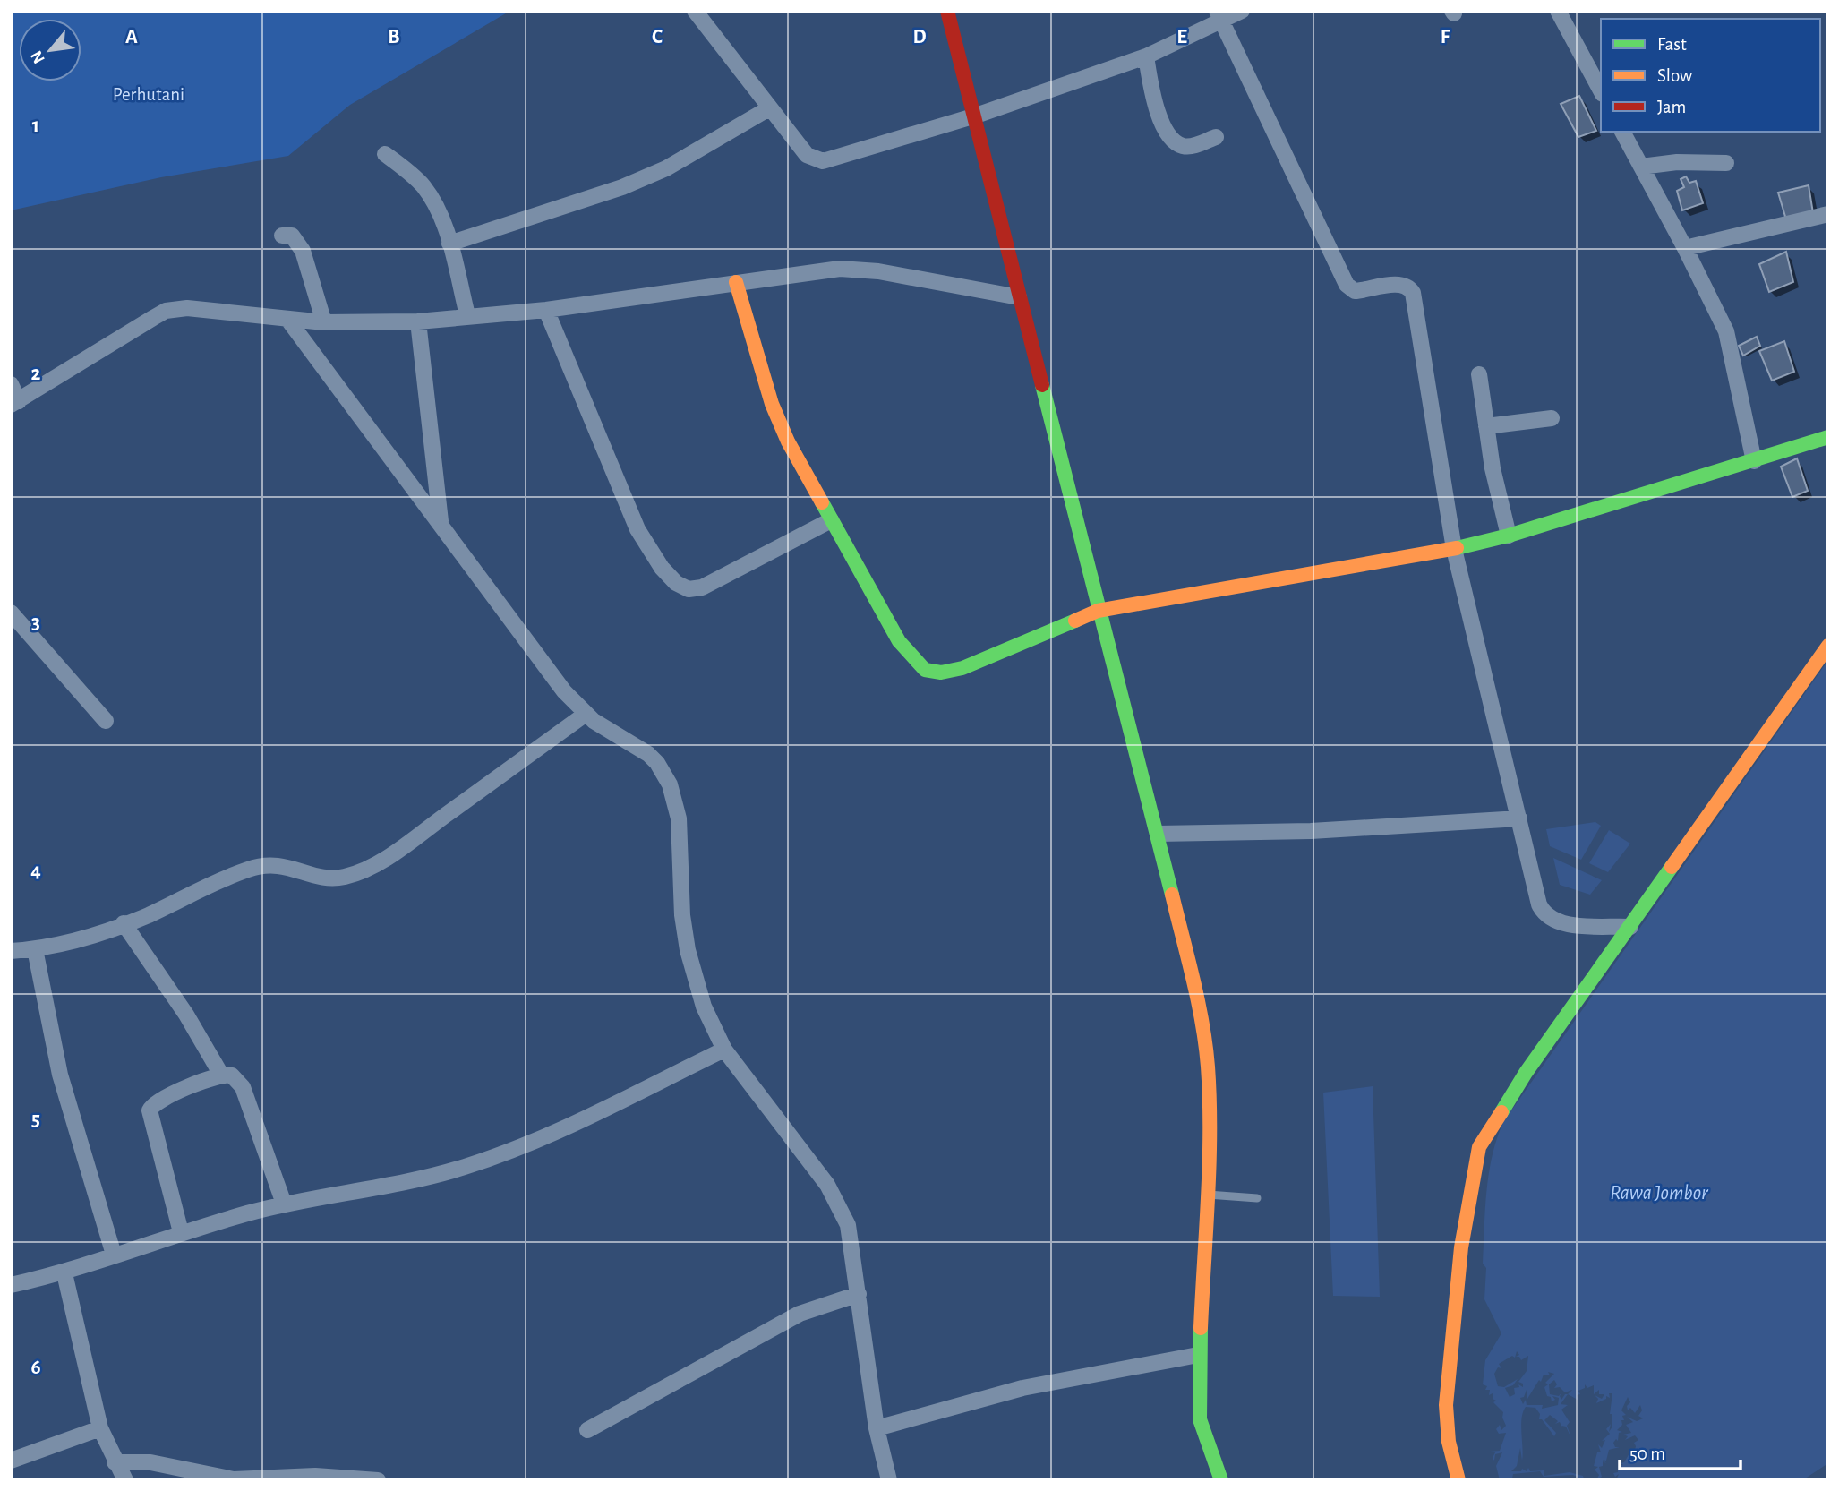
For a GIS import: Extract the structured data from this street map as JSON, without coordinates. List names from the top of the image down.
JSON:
{
  "water": ["Rawa Jombor"],
  "parks": ["Perhutani"],
  "legend": ["Fast", "Slow", "Jam"],
  "scale_bar": "50 m",
  "north": "bottom left",
  "grid": {
    "columns": [
      "A",
      "B",
      "C",
      "D",
      "E",
      "F"
    ],
    "rows": [
      "1",
      "2",
      "3",
      "4",
      "5",
      "6"
    ]
  }
}
